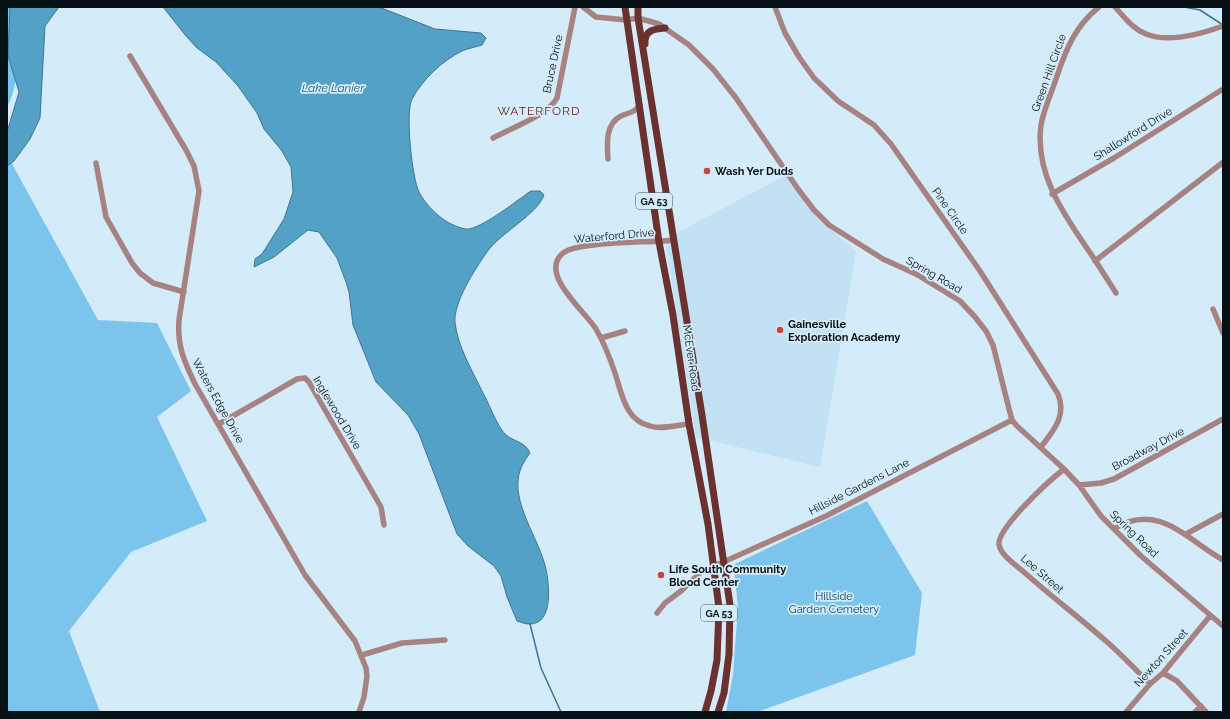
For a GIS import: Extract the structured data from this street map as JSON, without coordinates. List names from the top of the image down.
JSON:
{
  "streets": {
    "main road": ["GA 53", "McEver Road"],
    "street": [
      "Bruce Drive",
      "Green Hill Circle",
      "Shallowford Drive",
      "Pine Circle",
      "Waterford Drive",
      "Spring Road",
      "Waters Edge Drive",
      "Inglewood Drive",
      "Broadway Drive",
      "Hillside Gardens Lane",
      "Lee Street",
      "Newton Street"
    ]
  },
  "crossings": [
    ["Green Hill Circle", "Shallowford Drive"],
    ["Pine Circle", "Spring Road"],
    ["Waterford Drive", "McEver Road"],
    ["Spring Road", "McEver Road"],
    ["Spring Road", "Broadway Drive"],
    ["Spring Road", "Hillside Gardens Lane"],
    ["Spring Road", "Lee Street"],
    ["Spring Road", "Newton Street"],
    ["McEver Road", "Hillside Gardens Lane"],
    ["Waters Edge Drive", "Inglewood Drive"],
    ["Lee Street", "Newton Street"]
  ],
  "districts": ["WATERFORD"],
  "water": ["Lake Lanier"],
  "parks": ["Hillside Garden Cemetery"],
  "places": ["Wash Yer Duds", "Gainesville Exploration Academy", "Life South Community Blood Center"]
}
